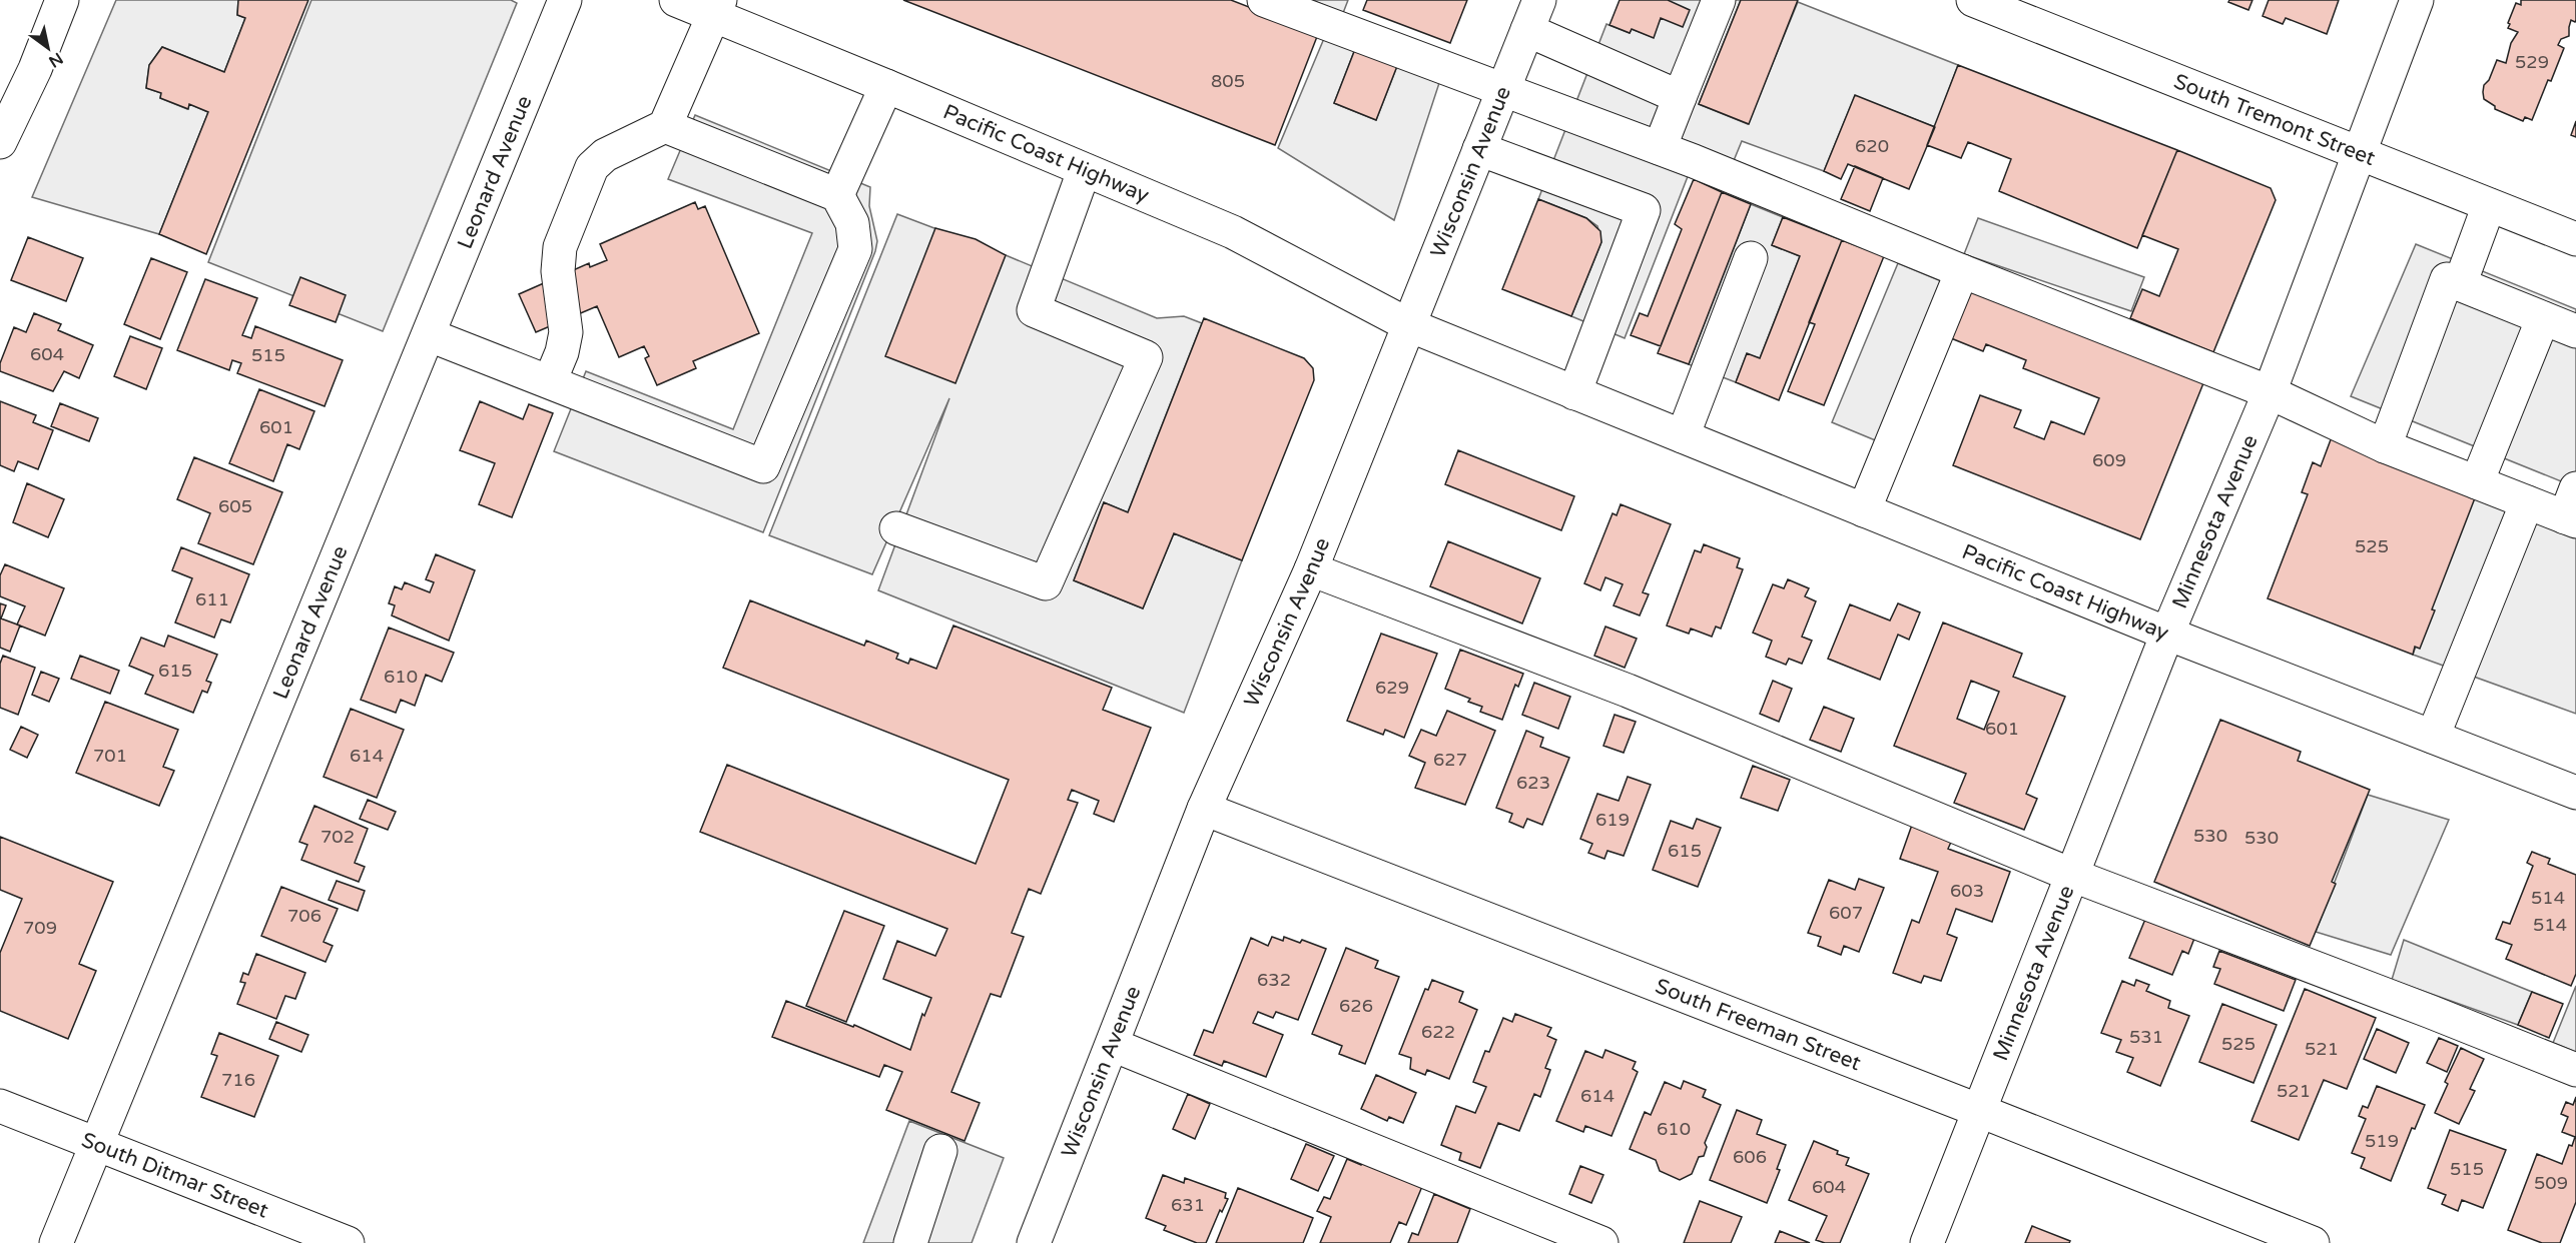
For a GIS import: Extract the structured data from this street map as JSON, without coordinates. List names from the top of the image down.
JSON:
{
  "streets": {
    "street": [
      "South Tremont Street",
      "Pacific Coast Highway",
      "Leonard Avenue",
      "Wisconsin Avenue",
      "Minnesota Avenue",
      "South Freeman Street",
      "South Ditmar Street"
    ]
  },
  "crossings": [
    ["South Tremont Street", "Minnesota Avenue"],
    ["Pacific Coast Highway", "Wisconsin Avenue"],
    ["Pacific Coast Highway", "Minnesota Avenue"],
    ["Leonard Avenue", "South Ditmar Street"],
    ["Wisconsin Avenue", "South Freeman Street"],
    ["Minnesota Avenue", "South Freeman Street"]
  ],
  "house_numbers": [
    "529",
    "805",
    "620",
    "604",
    "515",
    "601",
    "609",
    "605",
    "525",
    "611",
    "615",
    "610",
    "629",
    "601",
    "701",
    "614",
    "627",
    "623",
    "619",
    "530",
    "702",
    "530",
    "615",
    "603",
    "514",
    "607",
    "706",
    "514",
    "709",
    "632",
    "626",
    "622",
    "531",
    "525",
    "521",
    "716",
    "521",
    "614",
    "610",
    "519",
    "606",
    "515",
    "509",
    "604",
    "631"
  ],
  "north": "bottom right"
}
